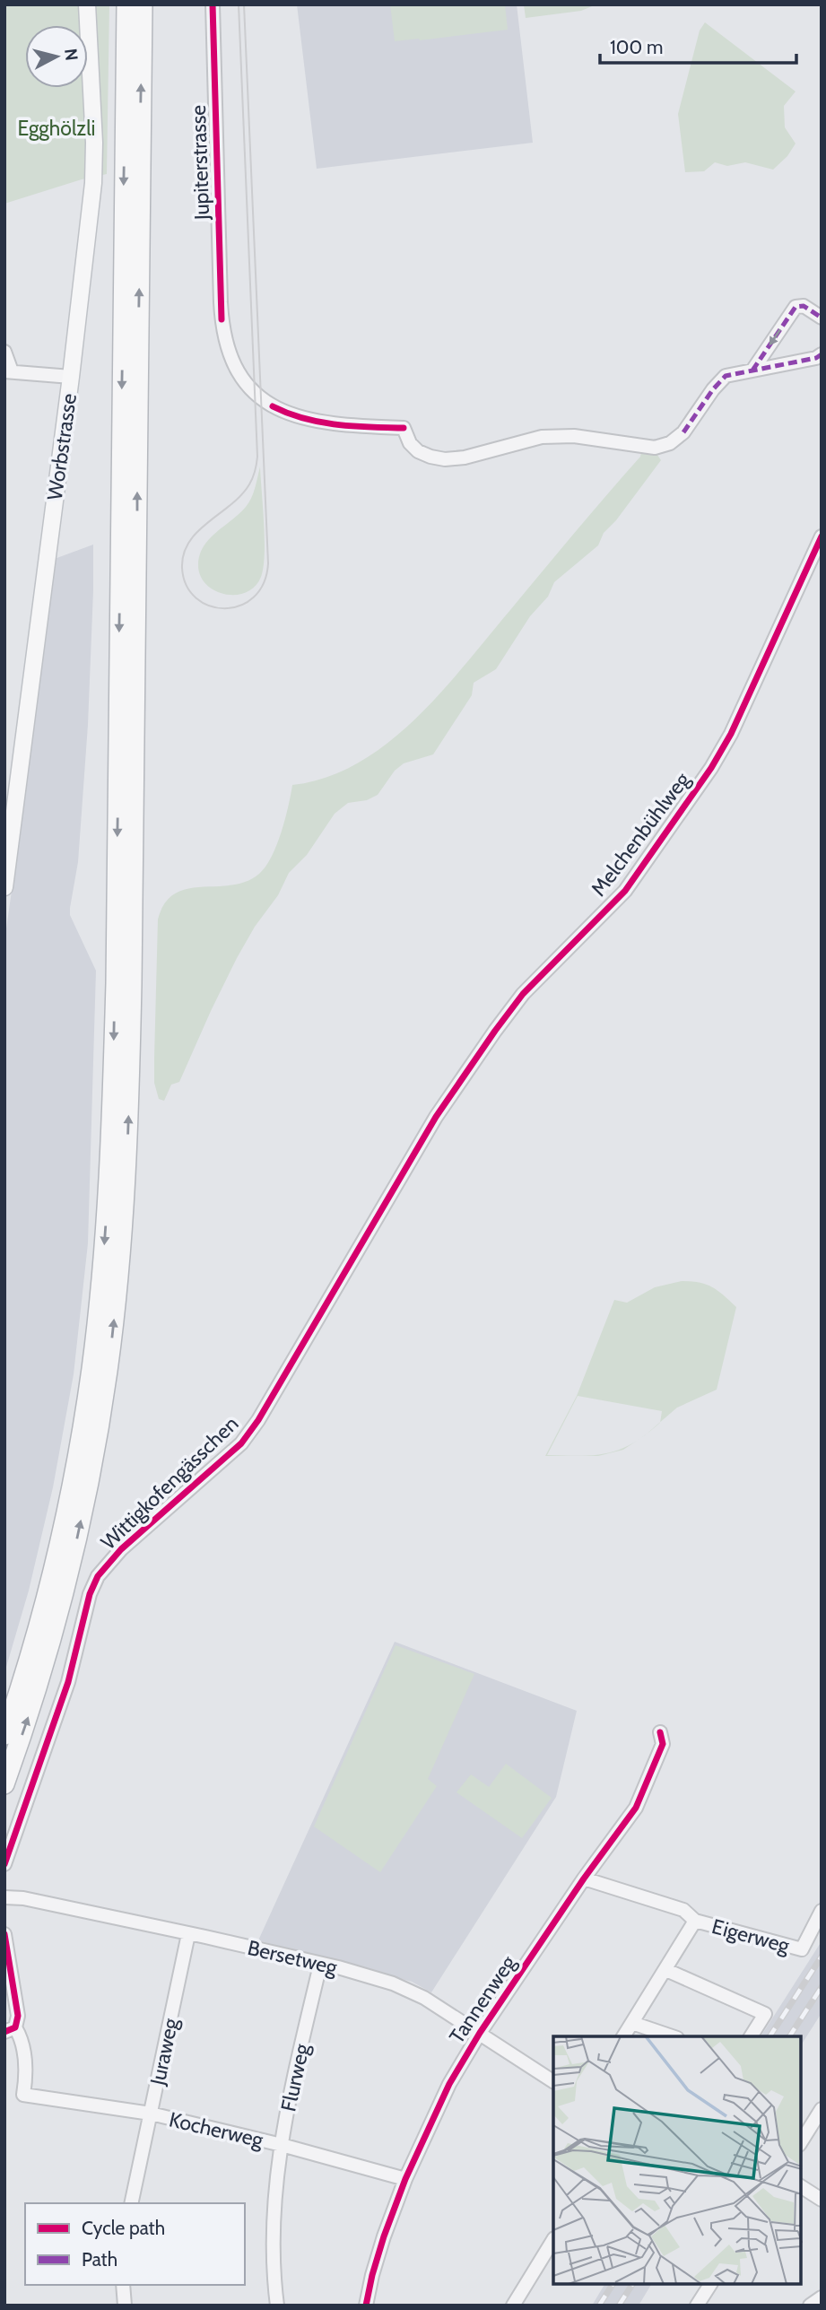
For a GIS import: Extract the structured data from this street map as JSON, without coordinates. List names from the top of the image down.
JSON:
{
  "streets": {
    "main road": ["Worbstrasse"],
    "street": [
      "Jupiterstrasse",
      "Melchenbühlweg",
      "Wittigkofengässchen",
      "Eigerweg",
      "Bersetweg",
      "Tannenweg",
      "Juraweg",
      "Flurweg",
      "Kocherweg"
    ]
  },
  "crossings": [
    ["Melchenbühlweg", "Wittigkofengässchen"],
    ["Eigerweg", "Tannenweg"],
    ["Bersetweg", "Tannenweg"],
    ["Bersetweg", "Juraweg"],
    ["Bersetweg", "Flurweg"],
    ["Tannenweg", "Kocherweg"],
    ["Juraweg", "Kocherweg"],
    ["Flurweg", "Kocherweg"]
  ],
  "parks": ["Egghölzli"],
  "legend": ["Cycle path", "Path"],
  "scale_bar": "100 m",
  "north": "right"
}
